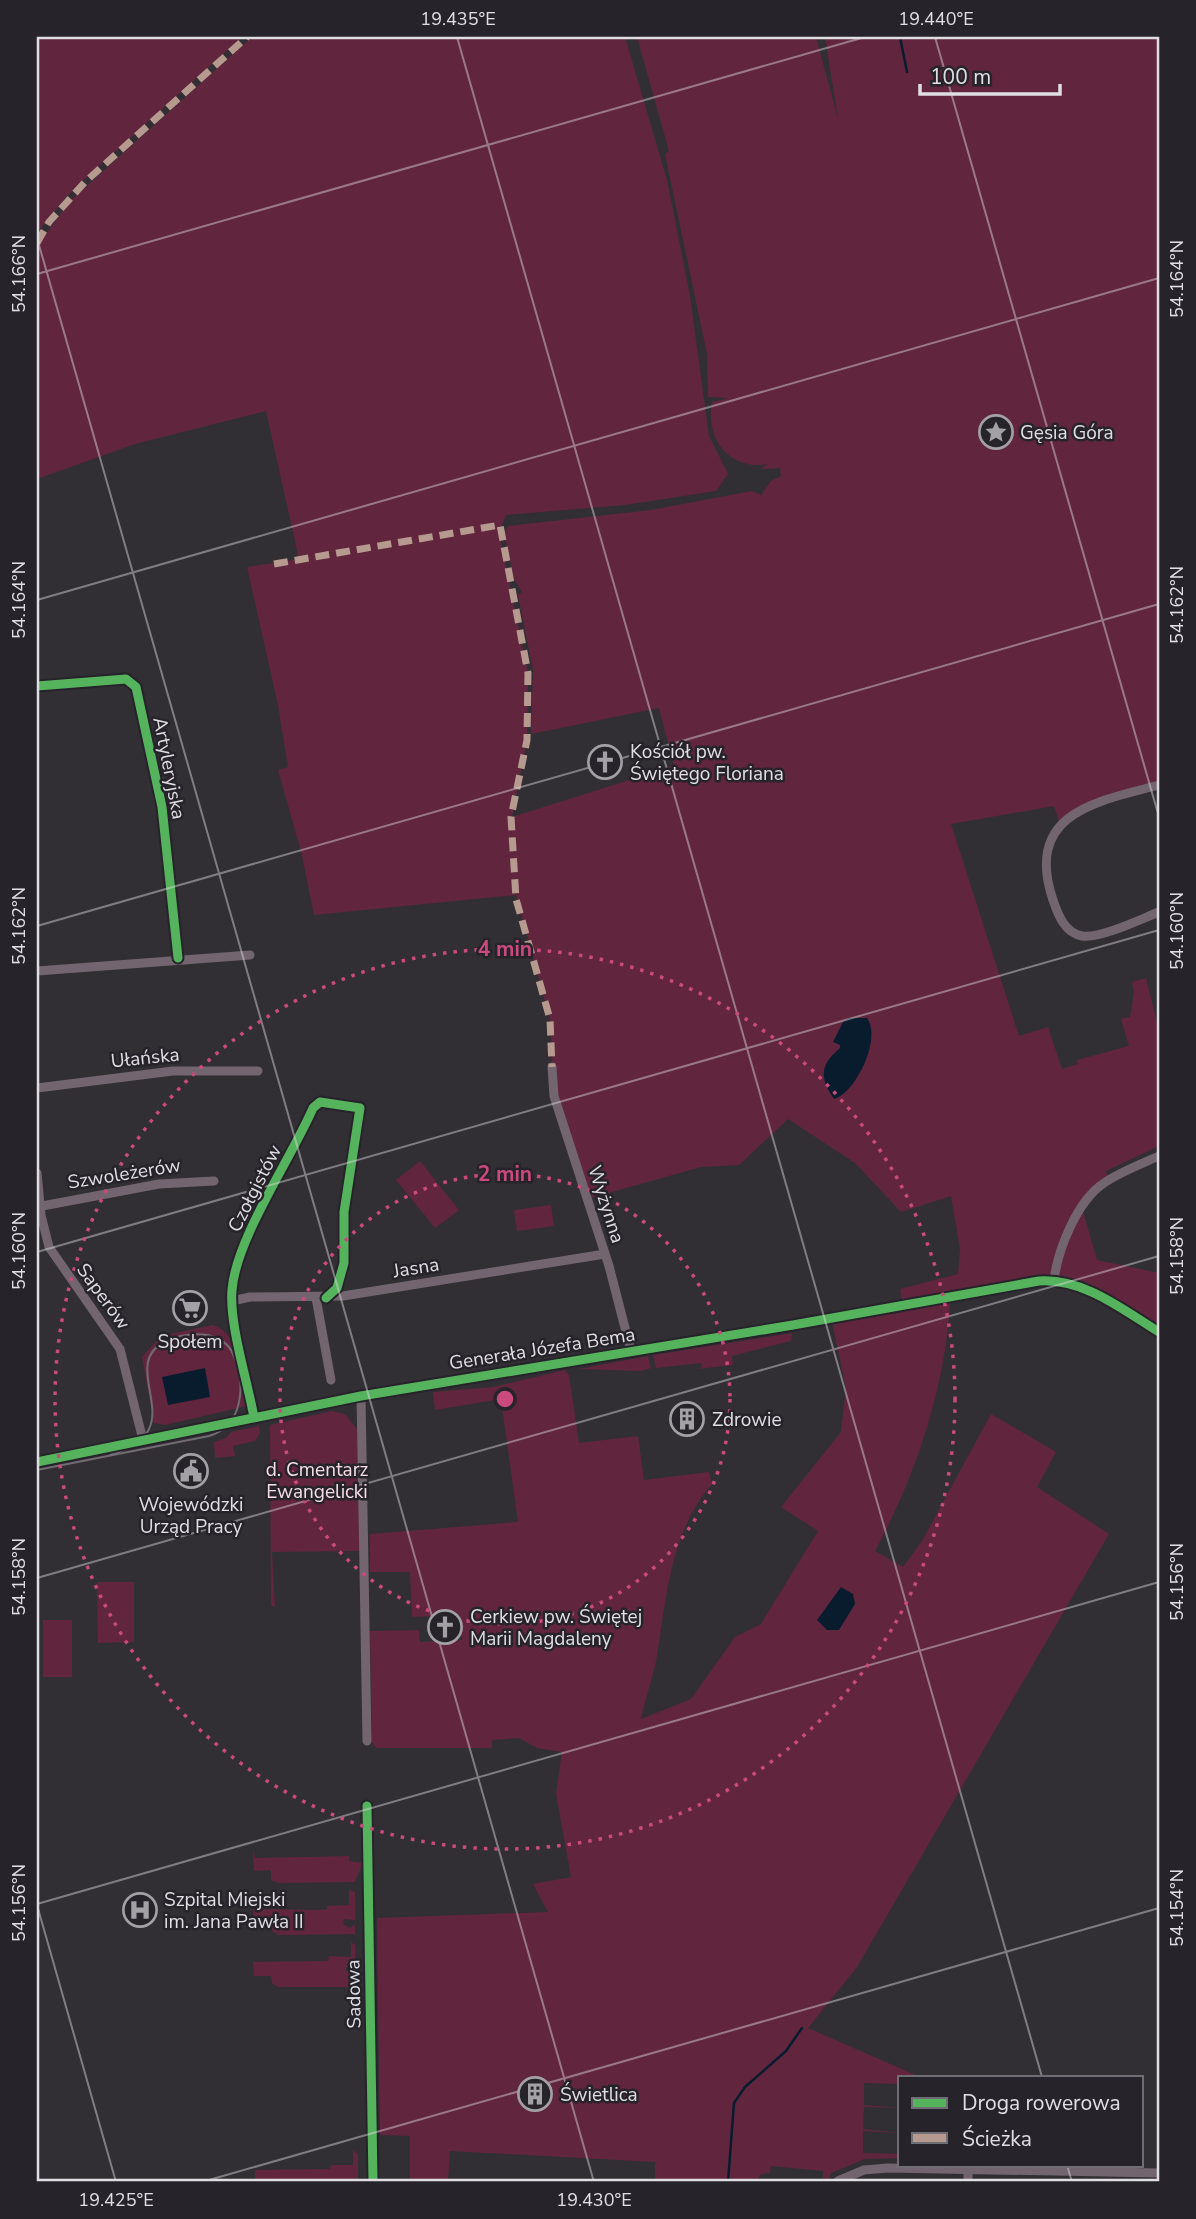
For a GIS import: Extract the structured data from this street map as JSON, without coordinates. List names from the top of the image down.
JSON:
{
  "streets": {
    "street": [
      "Artyleryjska",
      "Ułańska",
      "Szwoleżerów",
      "Czołgistów",
      "Wyżynna",
      "Jasna",
      "Saperów",
      "Generała Józefa Bema",
      "Sadowa"
    ]
  },
  "crossings": [
    ["Szwoleżerów", "Saperów"],
    ["Czołgistów", "Jasna"],
    ["Czołgistów", "Generała Józefa Bema"],
    ["Wyżynna", "Jasna"],
    ["Wyżynna", "Generała Józefa Bema"],
    ["Saperów", "Generała Józefa Bema"]
  ],
  "parks": ["d. Cmentarz Ewangelicki"],
  "places": {
    "place": ["Gęsia Góra"],
    "church": ["Kościół pw. Świętego Floriana", "Cerkiew pw. Świętej Marii Magdaleny"],
    "supermarket": ["Społem"],
    "building": ["Zdrowie", "Świetlica"],
    "public building": ["Wojewódzki Urząd Pracy"],
    "hospital": ["Szpital Miejski im. Jana Pawła II"]
  },
  "legend": ["Droga rowerowa", "Ścieżka"],
  "scale_bar": "100 m",
  "coordinates": [
    "19.435°E",
    "19.440°E",
    "54.166°N",
    "54.164°N",
    "54.162°N",
    "54.160°N",
    "54.158°N",
    "54.156°N",
    "54.154°N",
    "19.425°E",
    "19.430°E"
  ],
  "rings": ["4 min", "2 min"]
}
